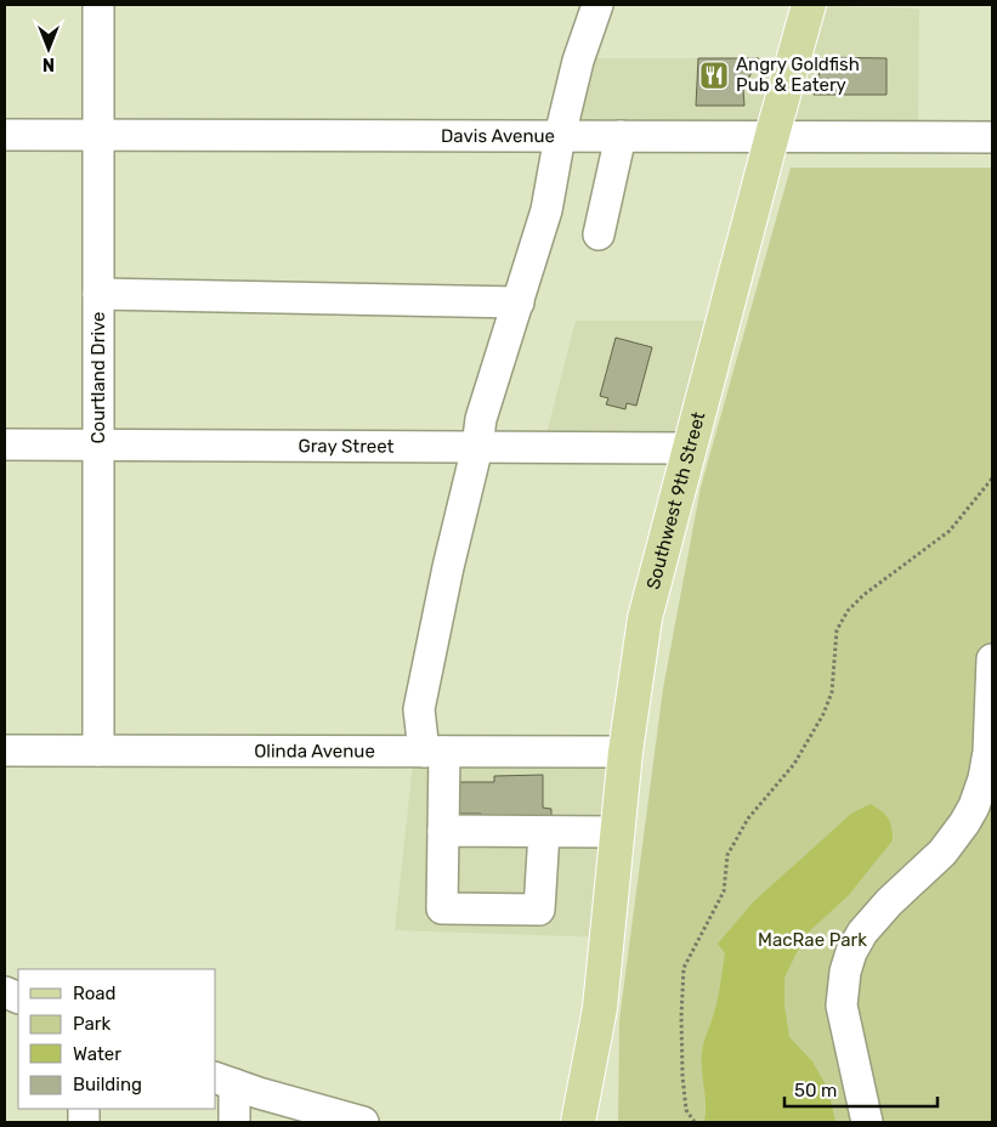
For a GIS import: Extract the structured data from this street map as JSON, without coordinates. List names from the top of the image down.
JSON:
{
  "streets": {
    "main road": ["Southwest 9th Street"],
    "street": [
      "Davis Avenue",
      "Courtland Drive",
      "Gray Street",
      "Olinda Avenue"
    ]
  },
  "crossings": [
    ["Davis Avenue", "Courtland Drive"],
    ["Davis Avenue", "Southwest 9th Street"],
    ["Courtland Drive", "Gray Street"],
    ["Courtland Drive", "Olinda Avenue"],
    ["Gray Street", "Southwest 9th Street"],
    ["Southwest 9th Street", "Olinda Avenue"]
  ],
  "parks": ["MacRae Park"],
  "places": {
    "restaurant": ["Angry Goldfish Pub & Eatery"]
  },
  "legend": [
    "Road",
    "Park",
    "Water",
    "Building"
  ],
  "scale_bar": "50 m",
  "north": "bottom"
}
